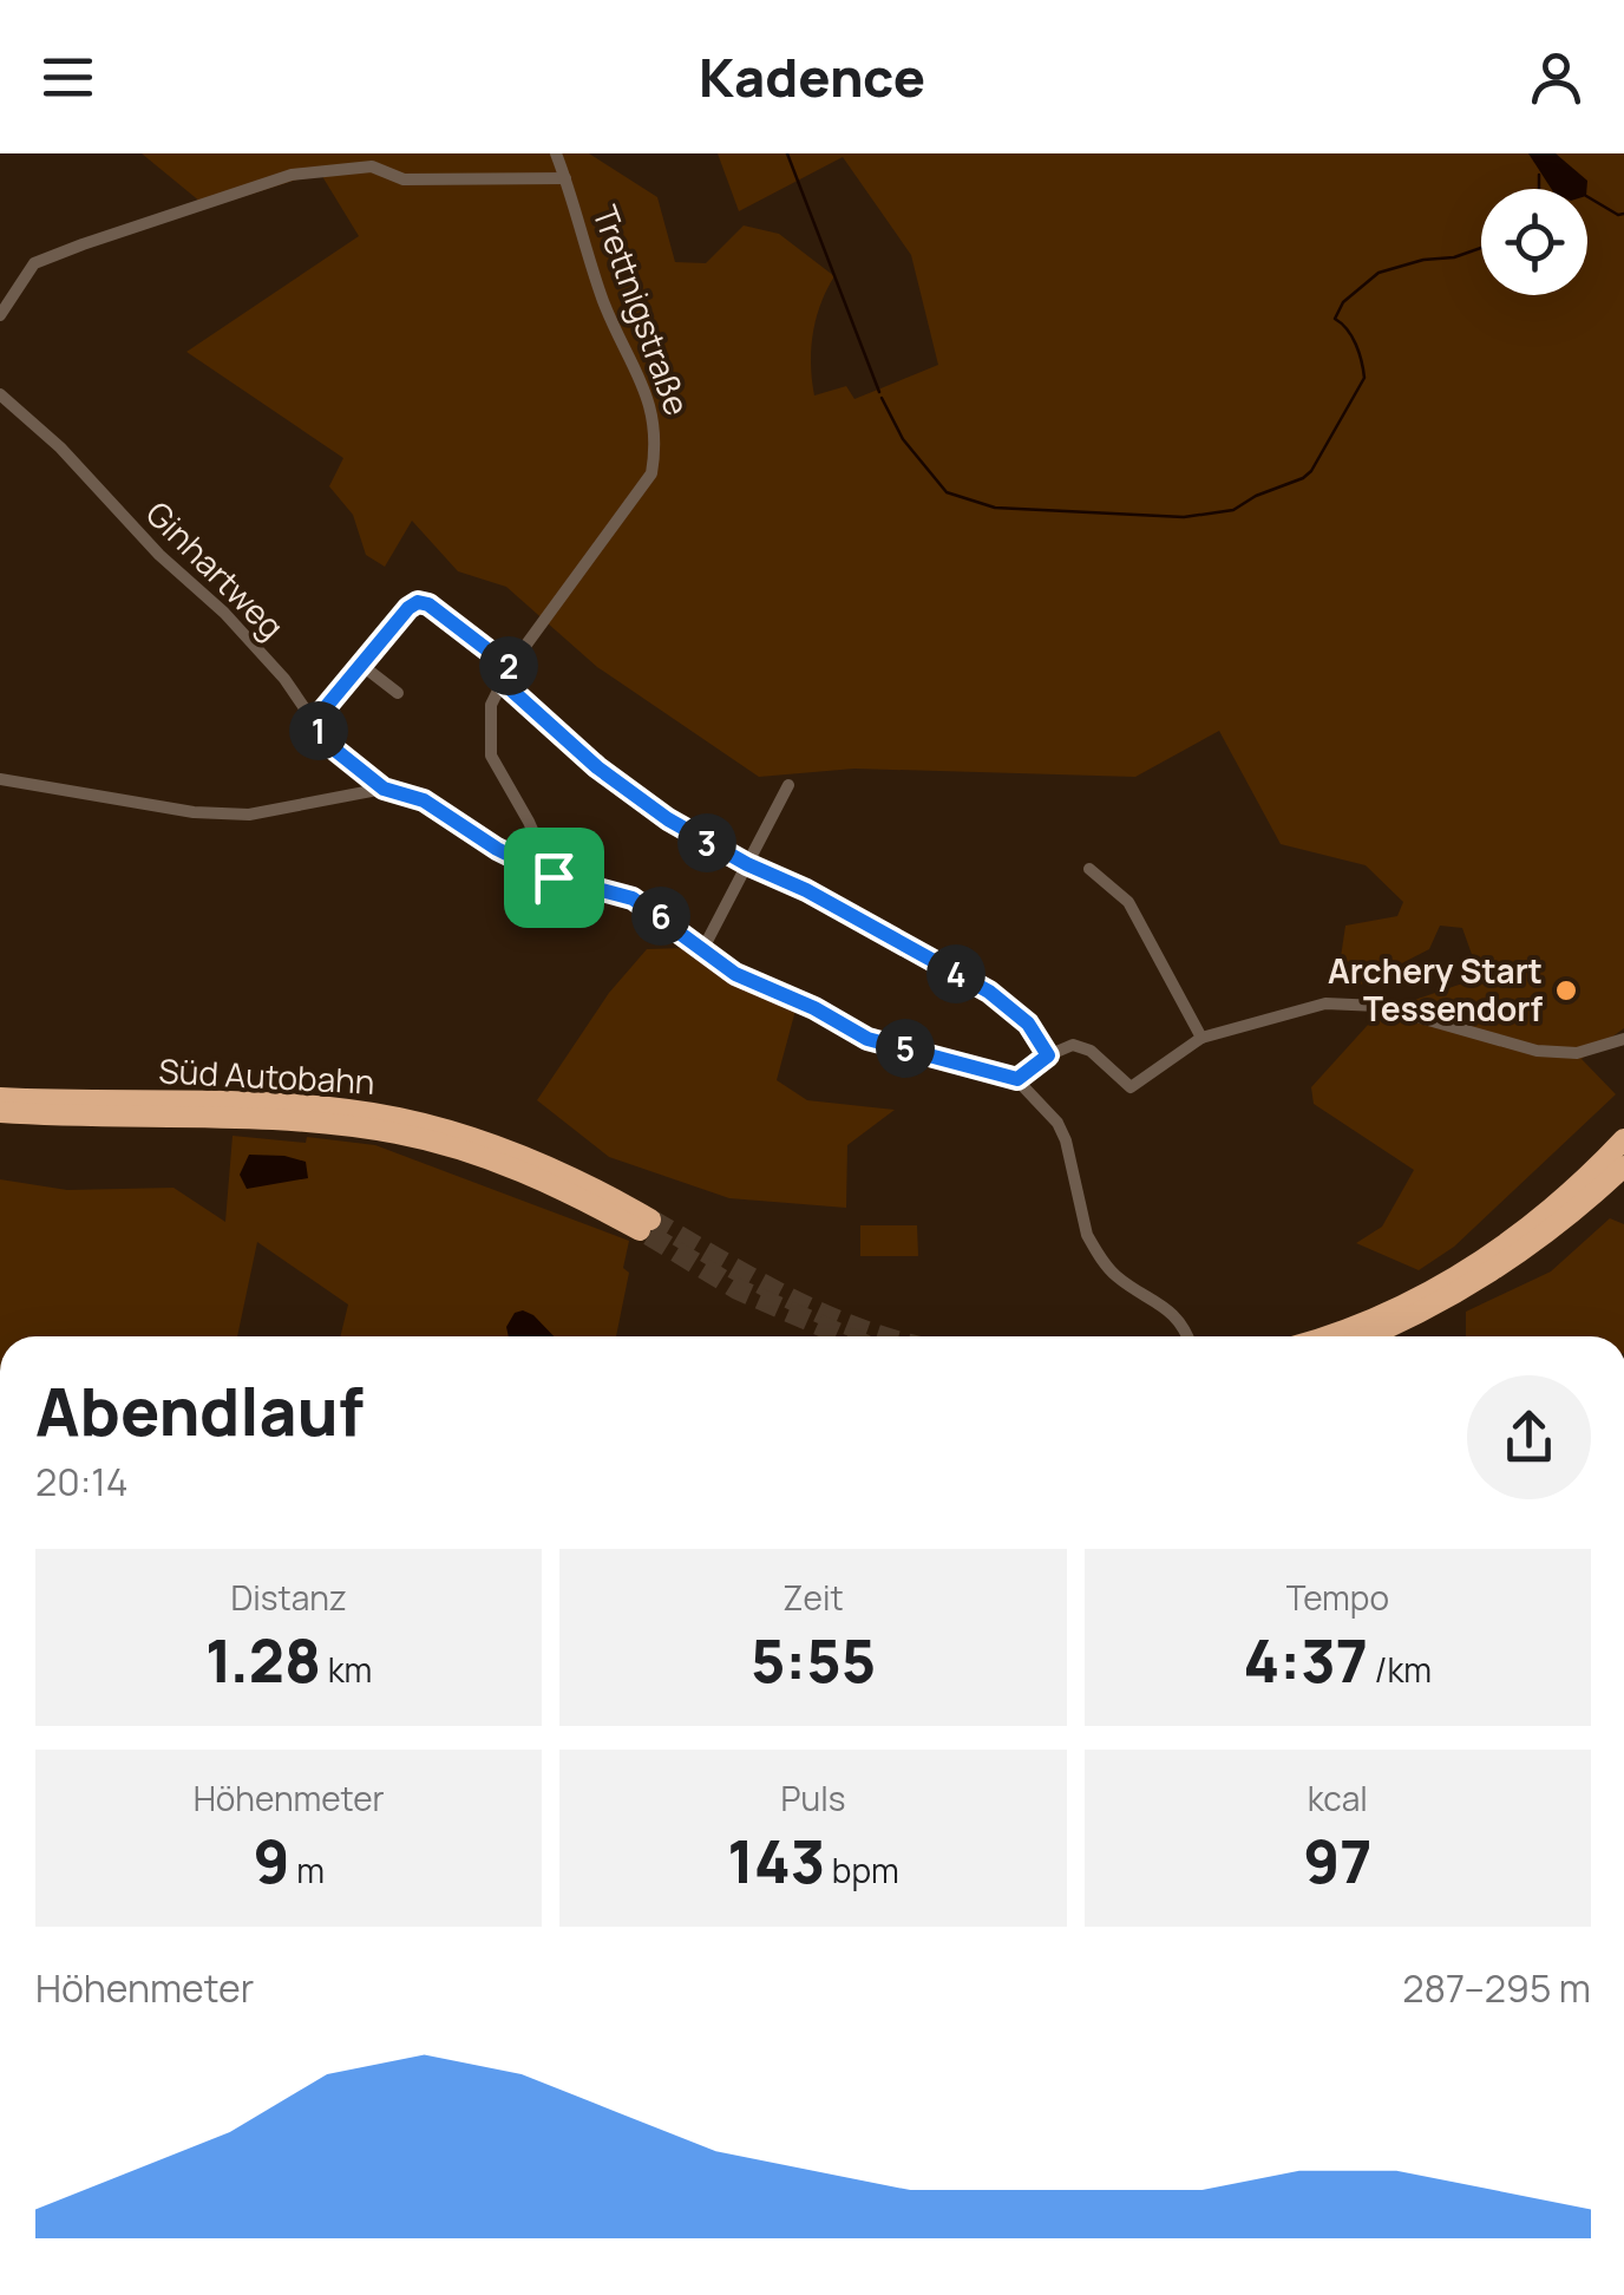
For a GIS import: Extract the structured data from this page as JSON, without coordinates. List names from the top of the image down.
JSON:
{
  "streets": {
    "highway": ["Süd Autobahn"],
    "street": ["Trettnigstraße", "Ginhartweg"]
  },
  "crossings": [
    ["Trettnigstraße", "Ginhartweg"]
  ],
  "places": ["Archery Start Tessendorf"],
  "page": {
    "header": "Kadence",
    "pins": [
      "2",
      "1",
      "3",
      "6",
      "4",
      "5"
    ],
    "heading": ["Abendlauf", "20:14"],
    "stats": [
      ["Distanz", "1.28 km"],
      ["Zeit", "5:55"],
      ["Tempo", "4:37 /km"],
      ["Höhenmeter", "9 m"],
      ["Puls", "143 bpm"],
      ["kcal", "97"]
    ],
    "chart": ["Höhenmeter", "287–295 m"]
  }
}
